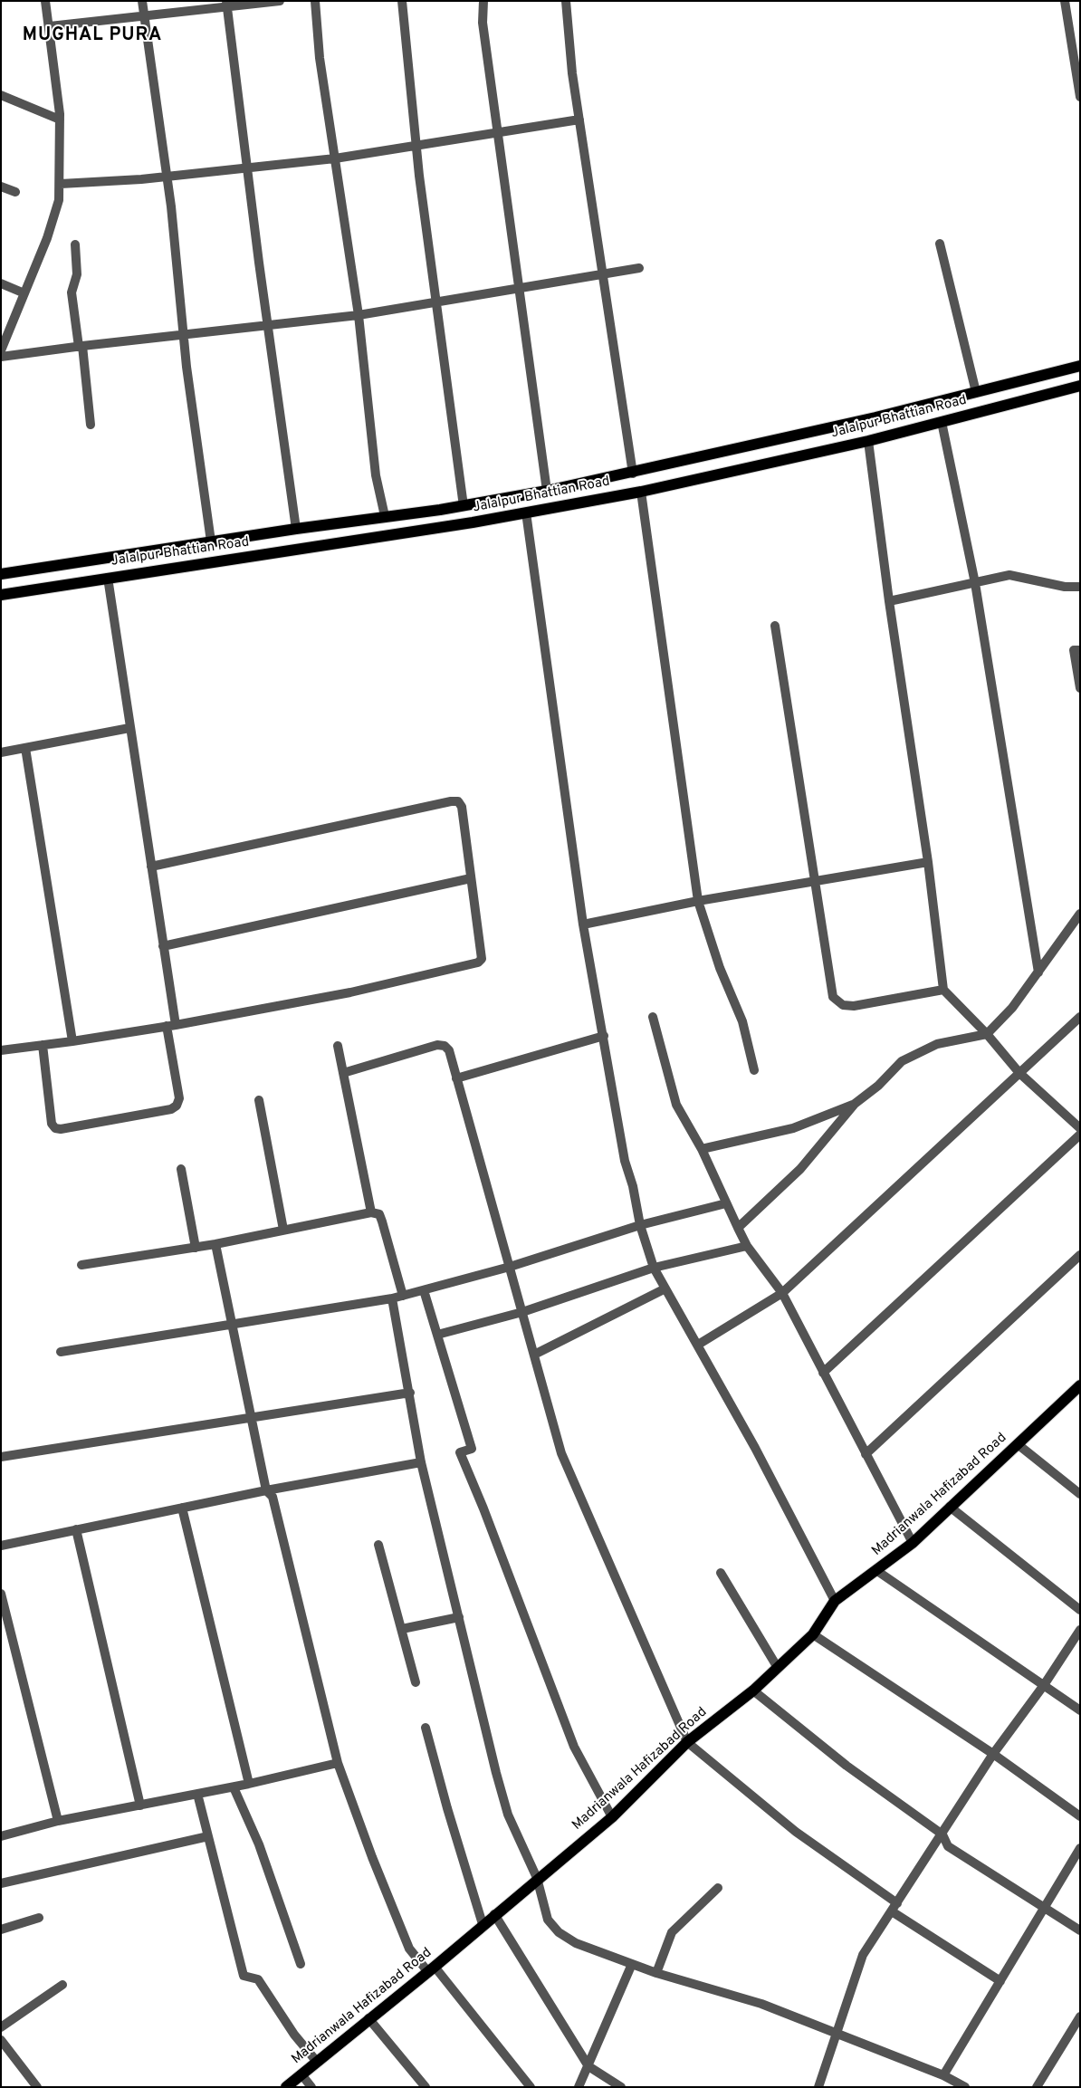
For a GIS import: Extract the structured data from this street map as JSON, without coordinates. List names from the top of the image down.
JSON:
{
  "streets": {
    "main road": ["Jalalpur Bhattian Road", "Madrianwala Hafizabad Road"]
  },
  "districts": ["MUGHAL PURA"]
}
